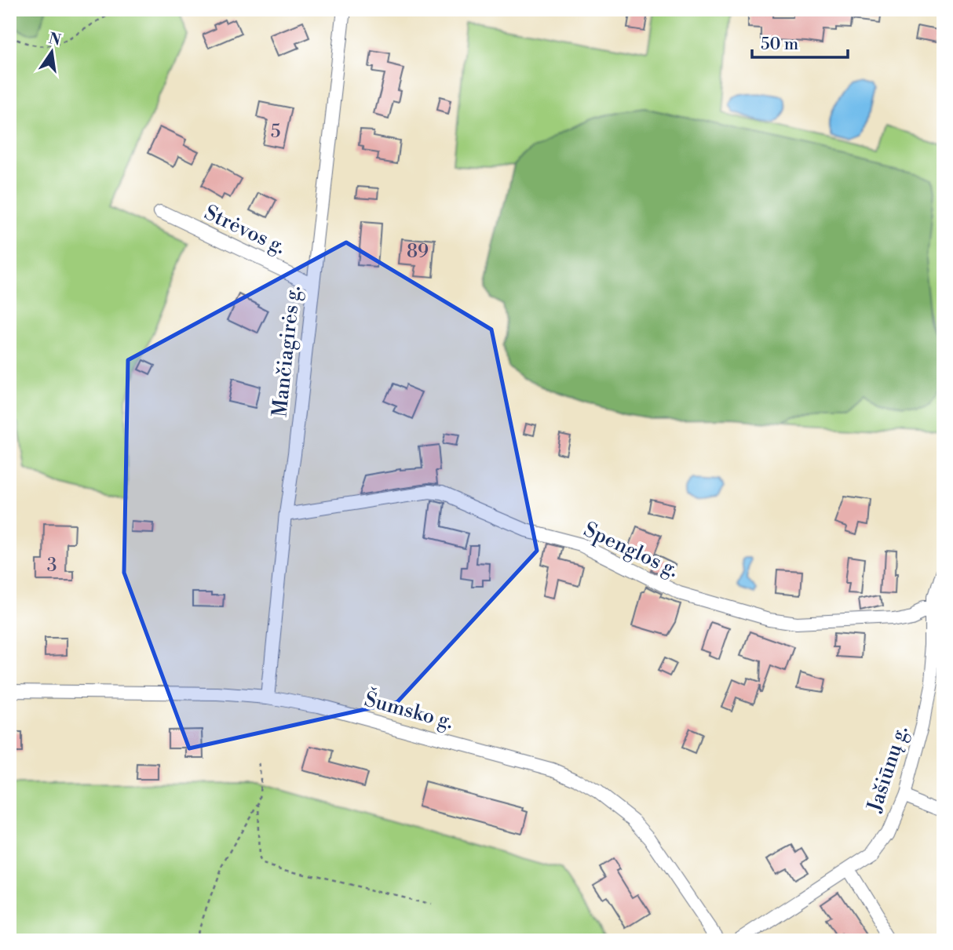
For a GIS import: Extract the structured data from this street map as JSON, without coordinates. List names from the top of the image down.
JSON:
{
  "streets": {
    "street": [
      "Strėvos g.",
      "Mančiagirės g.",
      "Spenglos g.",
      "Šumsko g.",
      "Jašiūnų g."
    ]
  },
  "crossings": [
    ["Strėvos g.", "Mančiagirės g."],
    ["Mančiagirės g.", "Spenglos g."],
    ["Mančiagirės g.", "Šumsko g."],
    ["Spenglos g.", "Jašiūnų g."]
  ],
  "house_numbers": ["5", "89", "3"],
  "scale_bar": "50 m",
  "north": "top"
}
